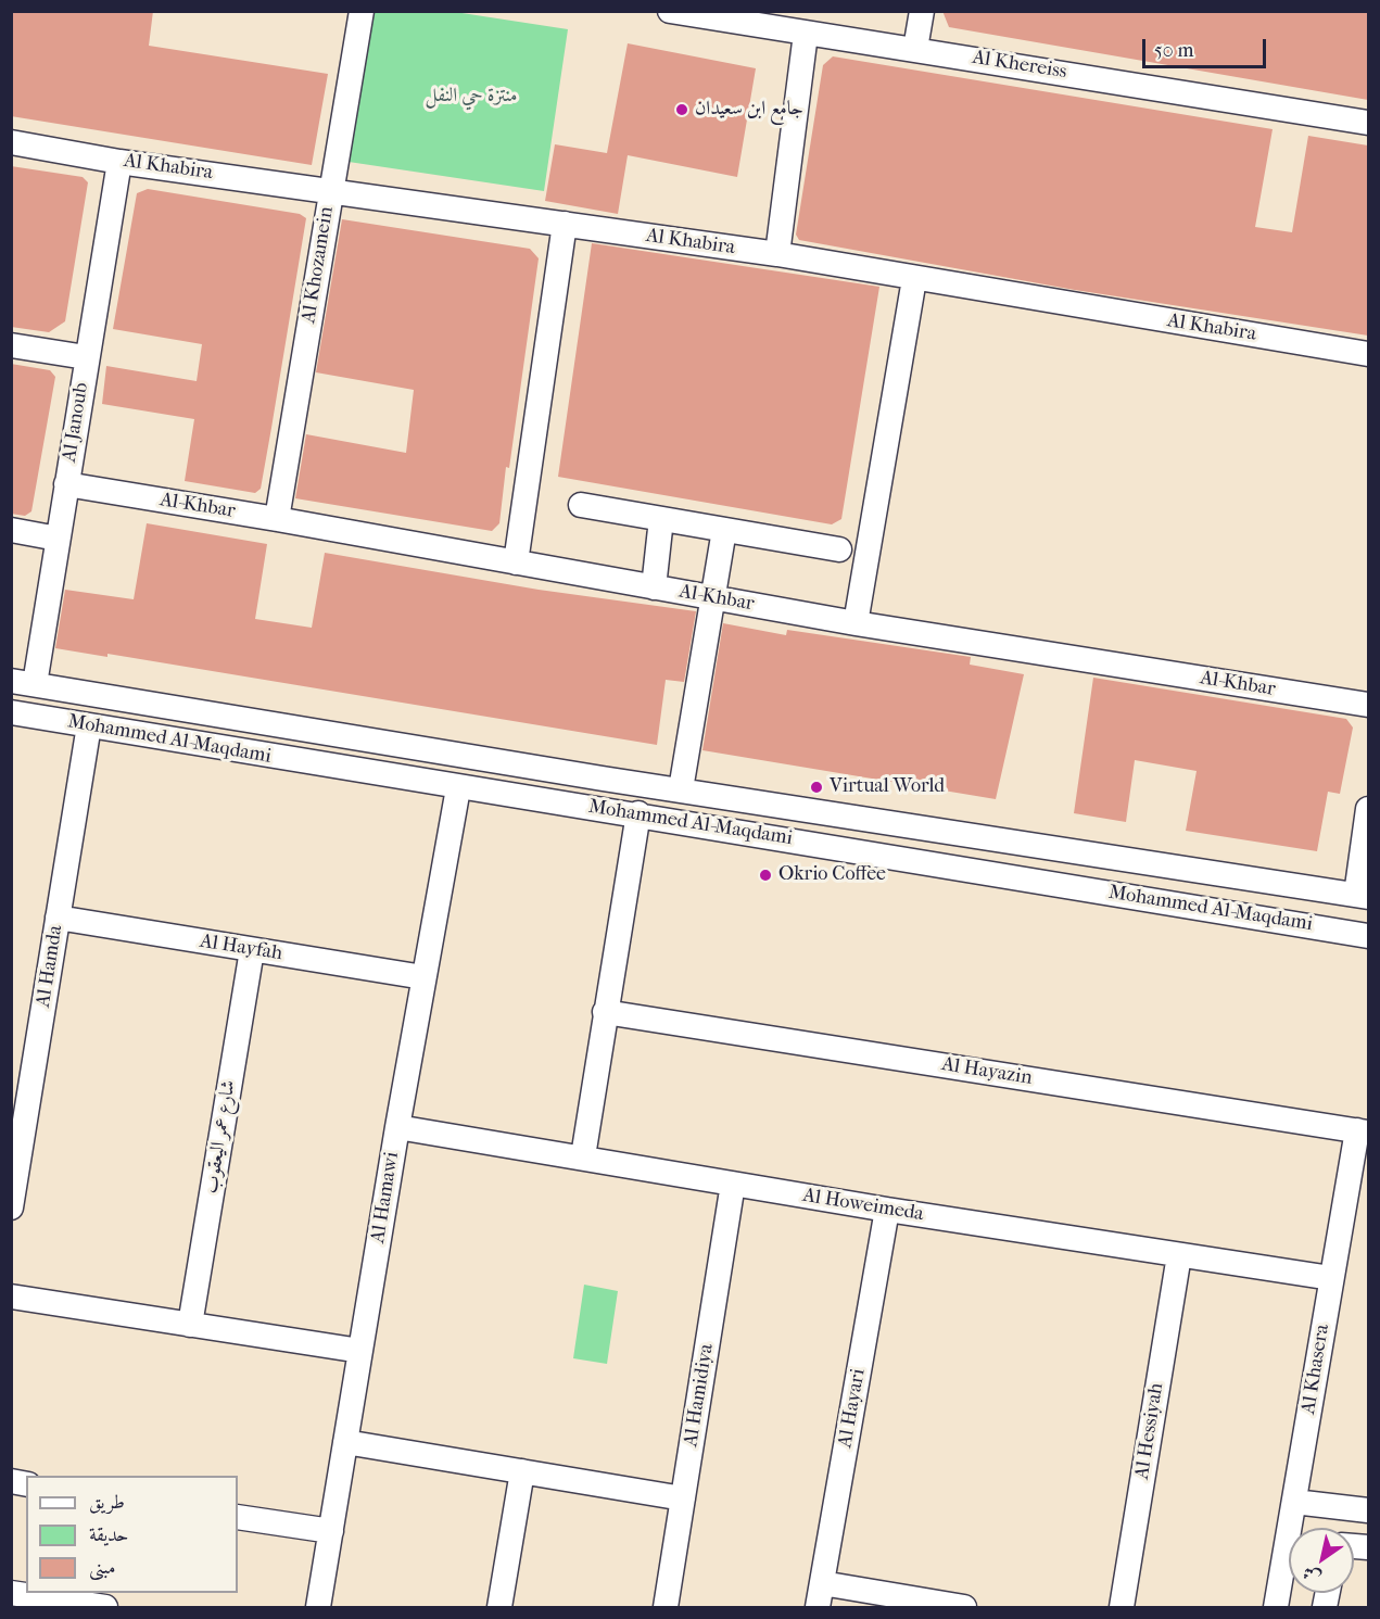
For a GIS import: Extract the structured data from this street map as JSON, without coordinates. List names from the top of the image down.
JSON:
{
  "streets": {
    "street": [
      "Al Khereiss",
      "Al Khabira",
      "Al Khozamein",
      "Al Janoub",
      "Al-Khbar",
      "Mohammed Al-Maqdami",
      "Al Hayfah",
      "Al Hamda",
      "Al Hayazin",
      "شارع عمر اليعقوب",
      "Al Hamawi",
      "Al Howeimeda",
      "Al Khasera",
      "Al Hamidiya",
      "Al Hayari",
      "Al Hessiyah"
    ]
  },
  "crossings": [
    ["Al Khabira", "Al Khozamein"],
    ["Al Khabira", "Al Janoub"],
    ["Al Khozamein", "Al-Khbar"],
    ["Al Janoub", "Al-Khbar"],
    ["Al Janoub", "Mohammed Al-Maqdami"],
    ["Mohammed Al-Maqdami", "Al Hamda"],
    ["Mohammed Al-Maqdami", "Al Hamawi"],
    ["Al Hayfah", "Al Hamda"],
    ["Al Hayfah", "شارع عمر اليعقوب"],
    ["Al Hayfah", "Al Hamawi"],
    ["Al Hayazin", "Al Khasera"],
    ["Al Hamawi", "Al Howeimeda"],
    ["Al Howeimeda", "Al Khasera"],
    ["Al Howeimeda", "Al Hamidiya"],
    ["Al Howeimeda", "Al Hayari"],
    ["Al Howeimeda", "Al Hessiyah"]
  ],
  "parks": ["منتزة حي النفل"],
  "places": ["جامع ابن سعيدان", "Virtual World", "Okrio Coffee"],
  "legend": ["طريق", "حديقة", "مبنى"],
  "scale_bar": "50 m",
  "north": "bottom left"
}
